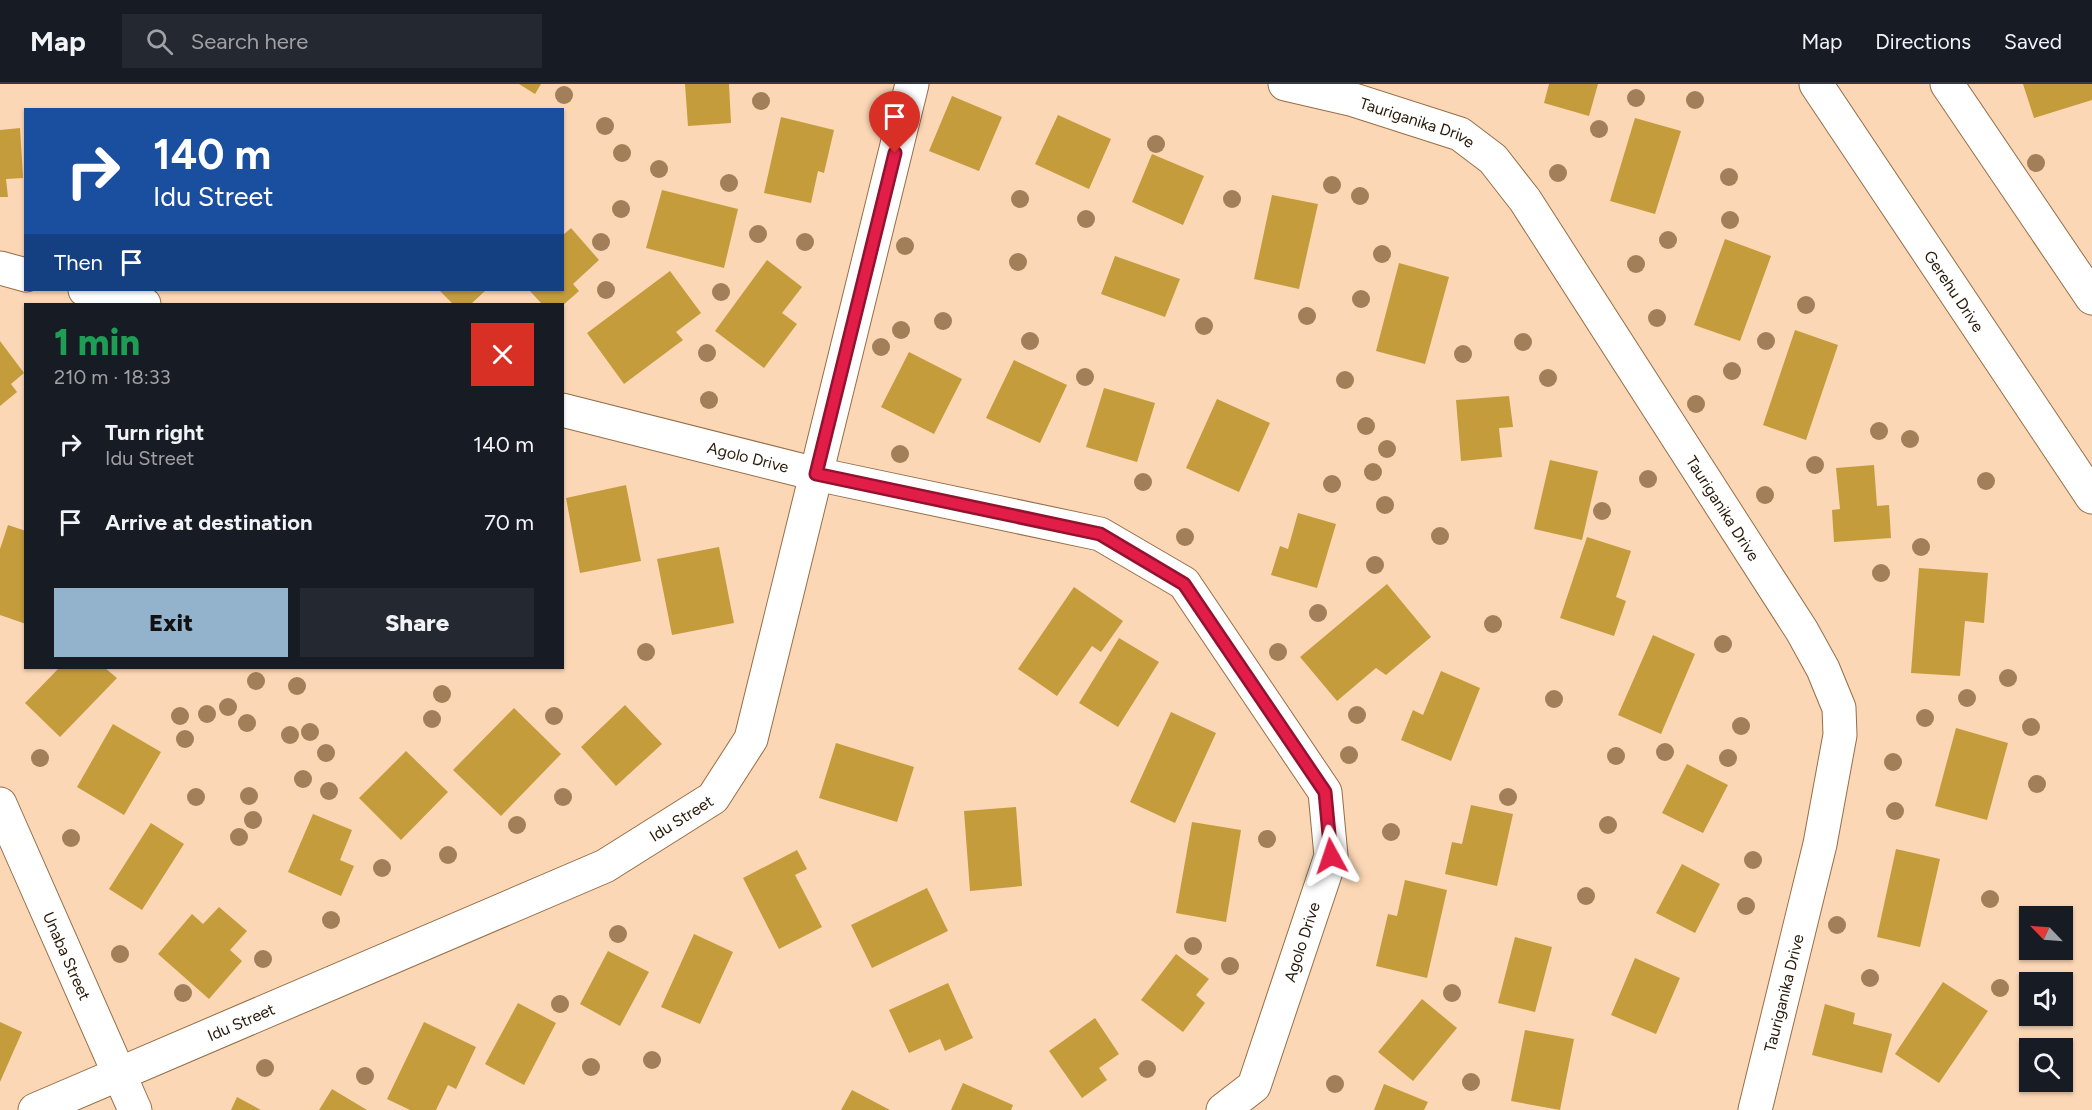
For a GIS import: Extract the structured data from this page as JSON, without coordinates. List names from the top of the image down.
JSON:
{
  "streets": {
    "street": [
      "Tauriganika Drive",
      "Gerehu Drive",
      "Agolo Drive",
      "Idu Street",
      "Unaba Street"
    ]
  },
  "crossings": [
    ["Agolo Drive", "Idu Street"],
    ["Idu Street", "Unaba Street"]
  ],
  "north": "top left",
  "page": {
    "header": "Map",
    "search": "Search here",
    "nav": ["Map", "Directions", "Saved"],
    "turn": ["140 m", "Idu Street"],
    "then": "Then",
    "heading": ["1 min", "210 m · 18:33"],
    "list": [
      {
        "name": "Turn right",
        "note": "Idu Street",
        "value": "140 m"
      },
      {
        "name": "Arrive at destination",
        "value": "70 m"
      }
    ],
    "buttons": ["Exit", "Share"]
  }
}
